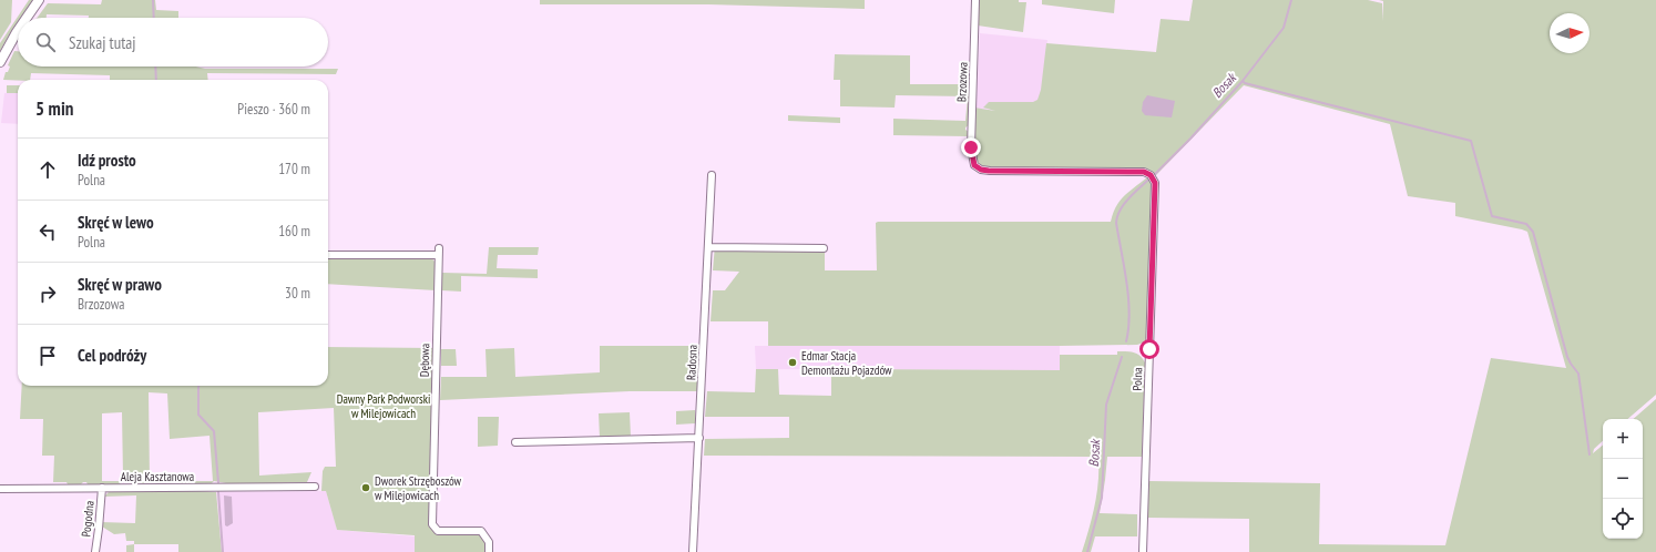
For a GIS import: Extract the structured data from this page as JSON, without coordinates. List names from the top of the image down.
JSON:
{
  "streets": {
    "street": [
      "Brzozowa",
      "Dębowa",
      "Radosna",
      "Polna",
      "Aleja Kasztanowa",
      "Pogodna"
    ]
  },
  "crossings": [
    ["Brzozowa", "Polna"],
    ["Aleja Kasztanowa", "Pogodna"]
  ],
  "water": ["Bosak"],
  "parks": ["Dawny Park Podworski w Milejowicach"],
  "places": ["Edmar Stacja Demontażu Pojazdów", "Dworek Strzęboszów w Milejowicach"],
  "north": "right",
  "page": {
    "search": "Szukaj tutaj",
    "heading": ["5 min", "Pieszo · 360 m"],
    "list": [
      ["Idź prosto", "Polna", "170 m"],
      ["Skręć w lewo", "Polna", "160 m"],
      ["Skręć w prawo", "Brzozowa", "30 m"],
      "Cel podróży"
    ],
    "map_buttons": ["+", "−"]
  }
}
